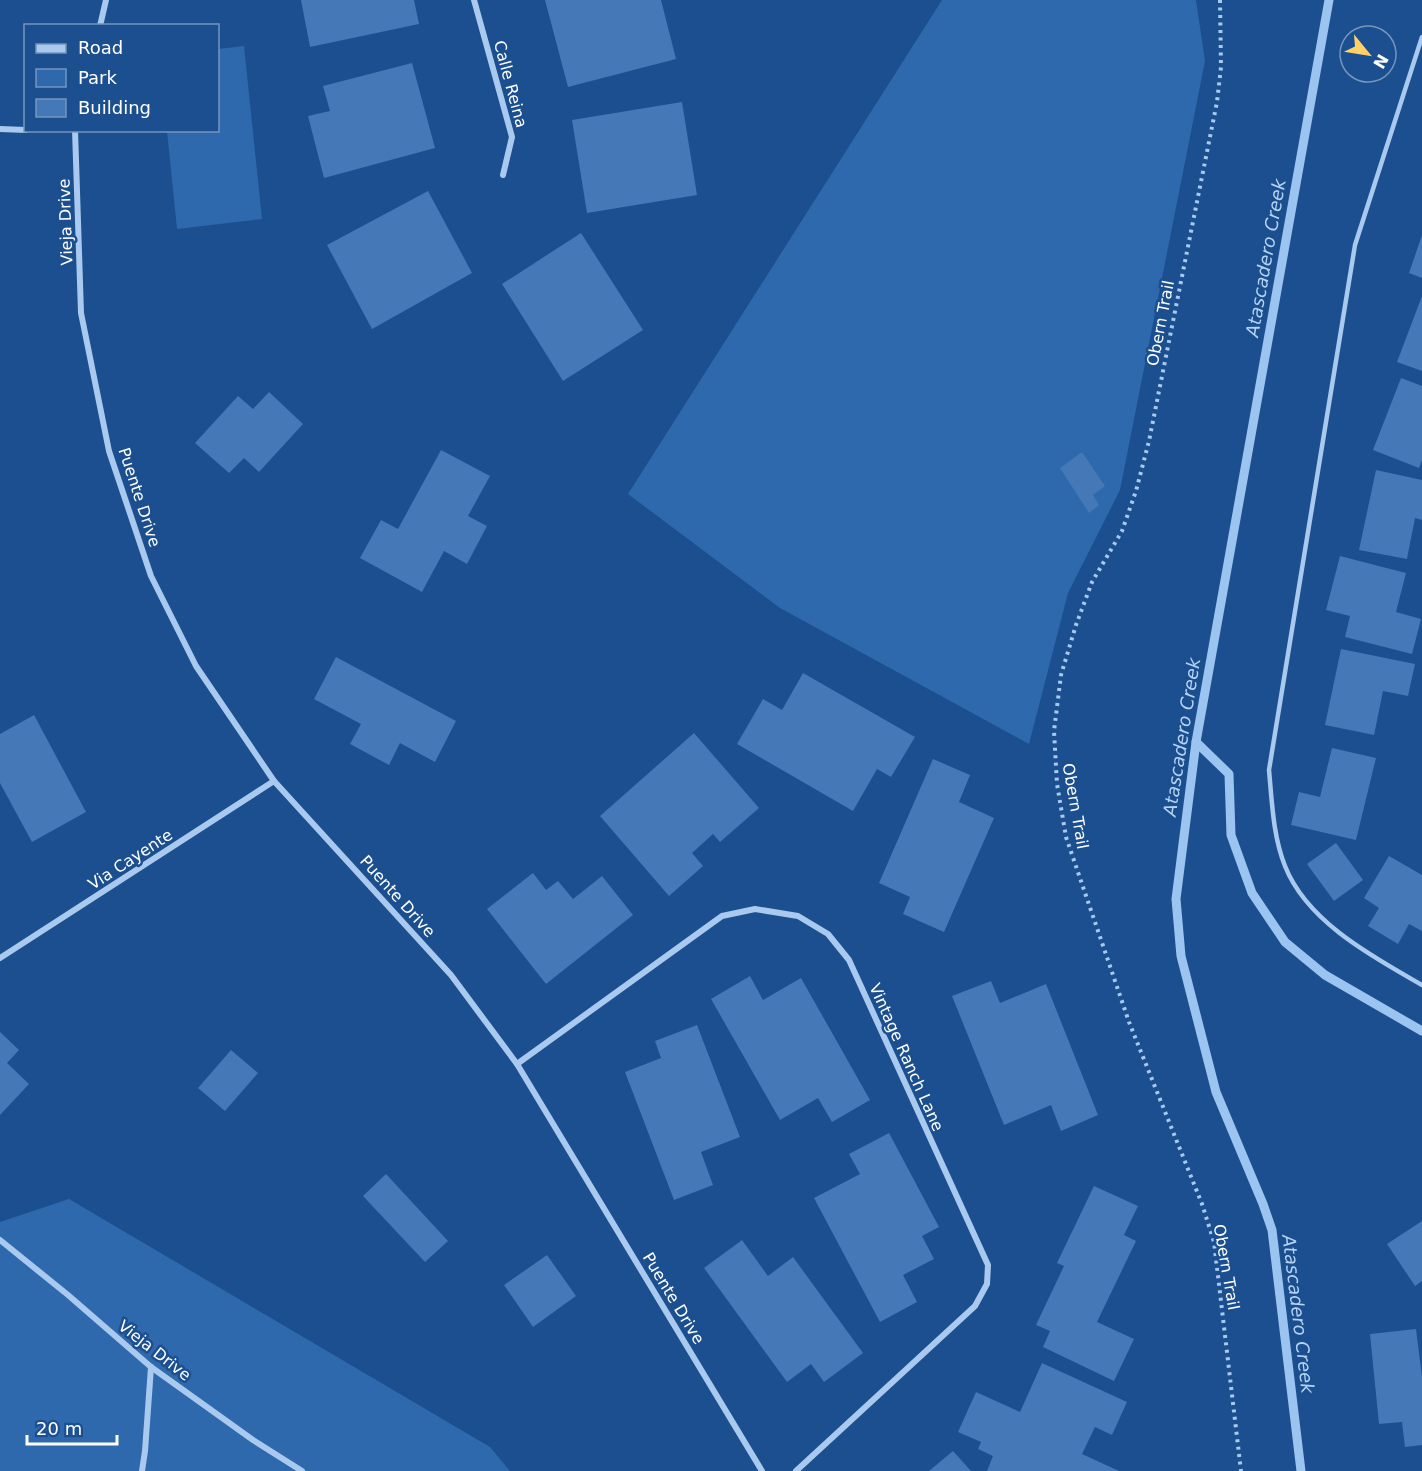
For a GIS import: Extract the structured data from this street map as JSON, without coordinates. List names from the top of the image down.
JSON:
{
  "streets": {
    "street": [
      "Calle Reina",
      "Vieja Drive",
      "Puente Drive",
      "Via Cayente",
      "Vintage Ranch Lane"
    ],
    "path": ["Obern Trail"]
  },
  "crossings": [
    ["Vieja Drive", "Puente Drive"],
    ["Puente Drive", "Via Cayente"],
    ["Puente Drive", "Vintage Ranch Lane"]
  ],
  "water": ["Atascadero Creek"],
  "legend": ["Road", "Park", "Building"],
  "scale_bar": "20 m",
  "north": "bottom right"
}
